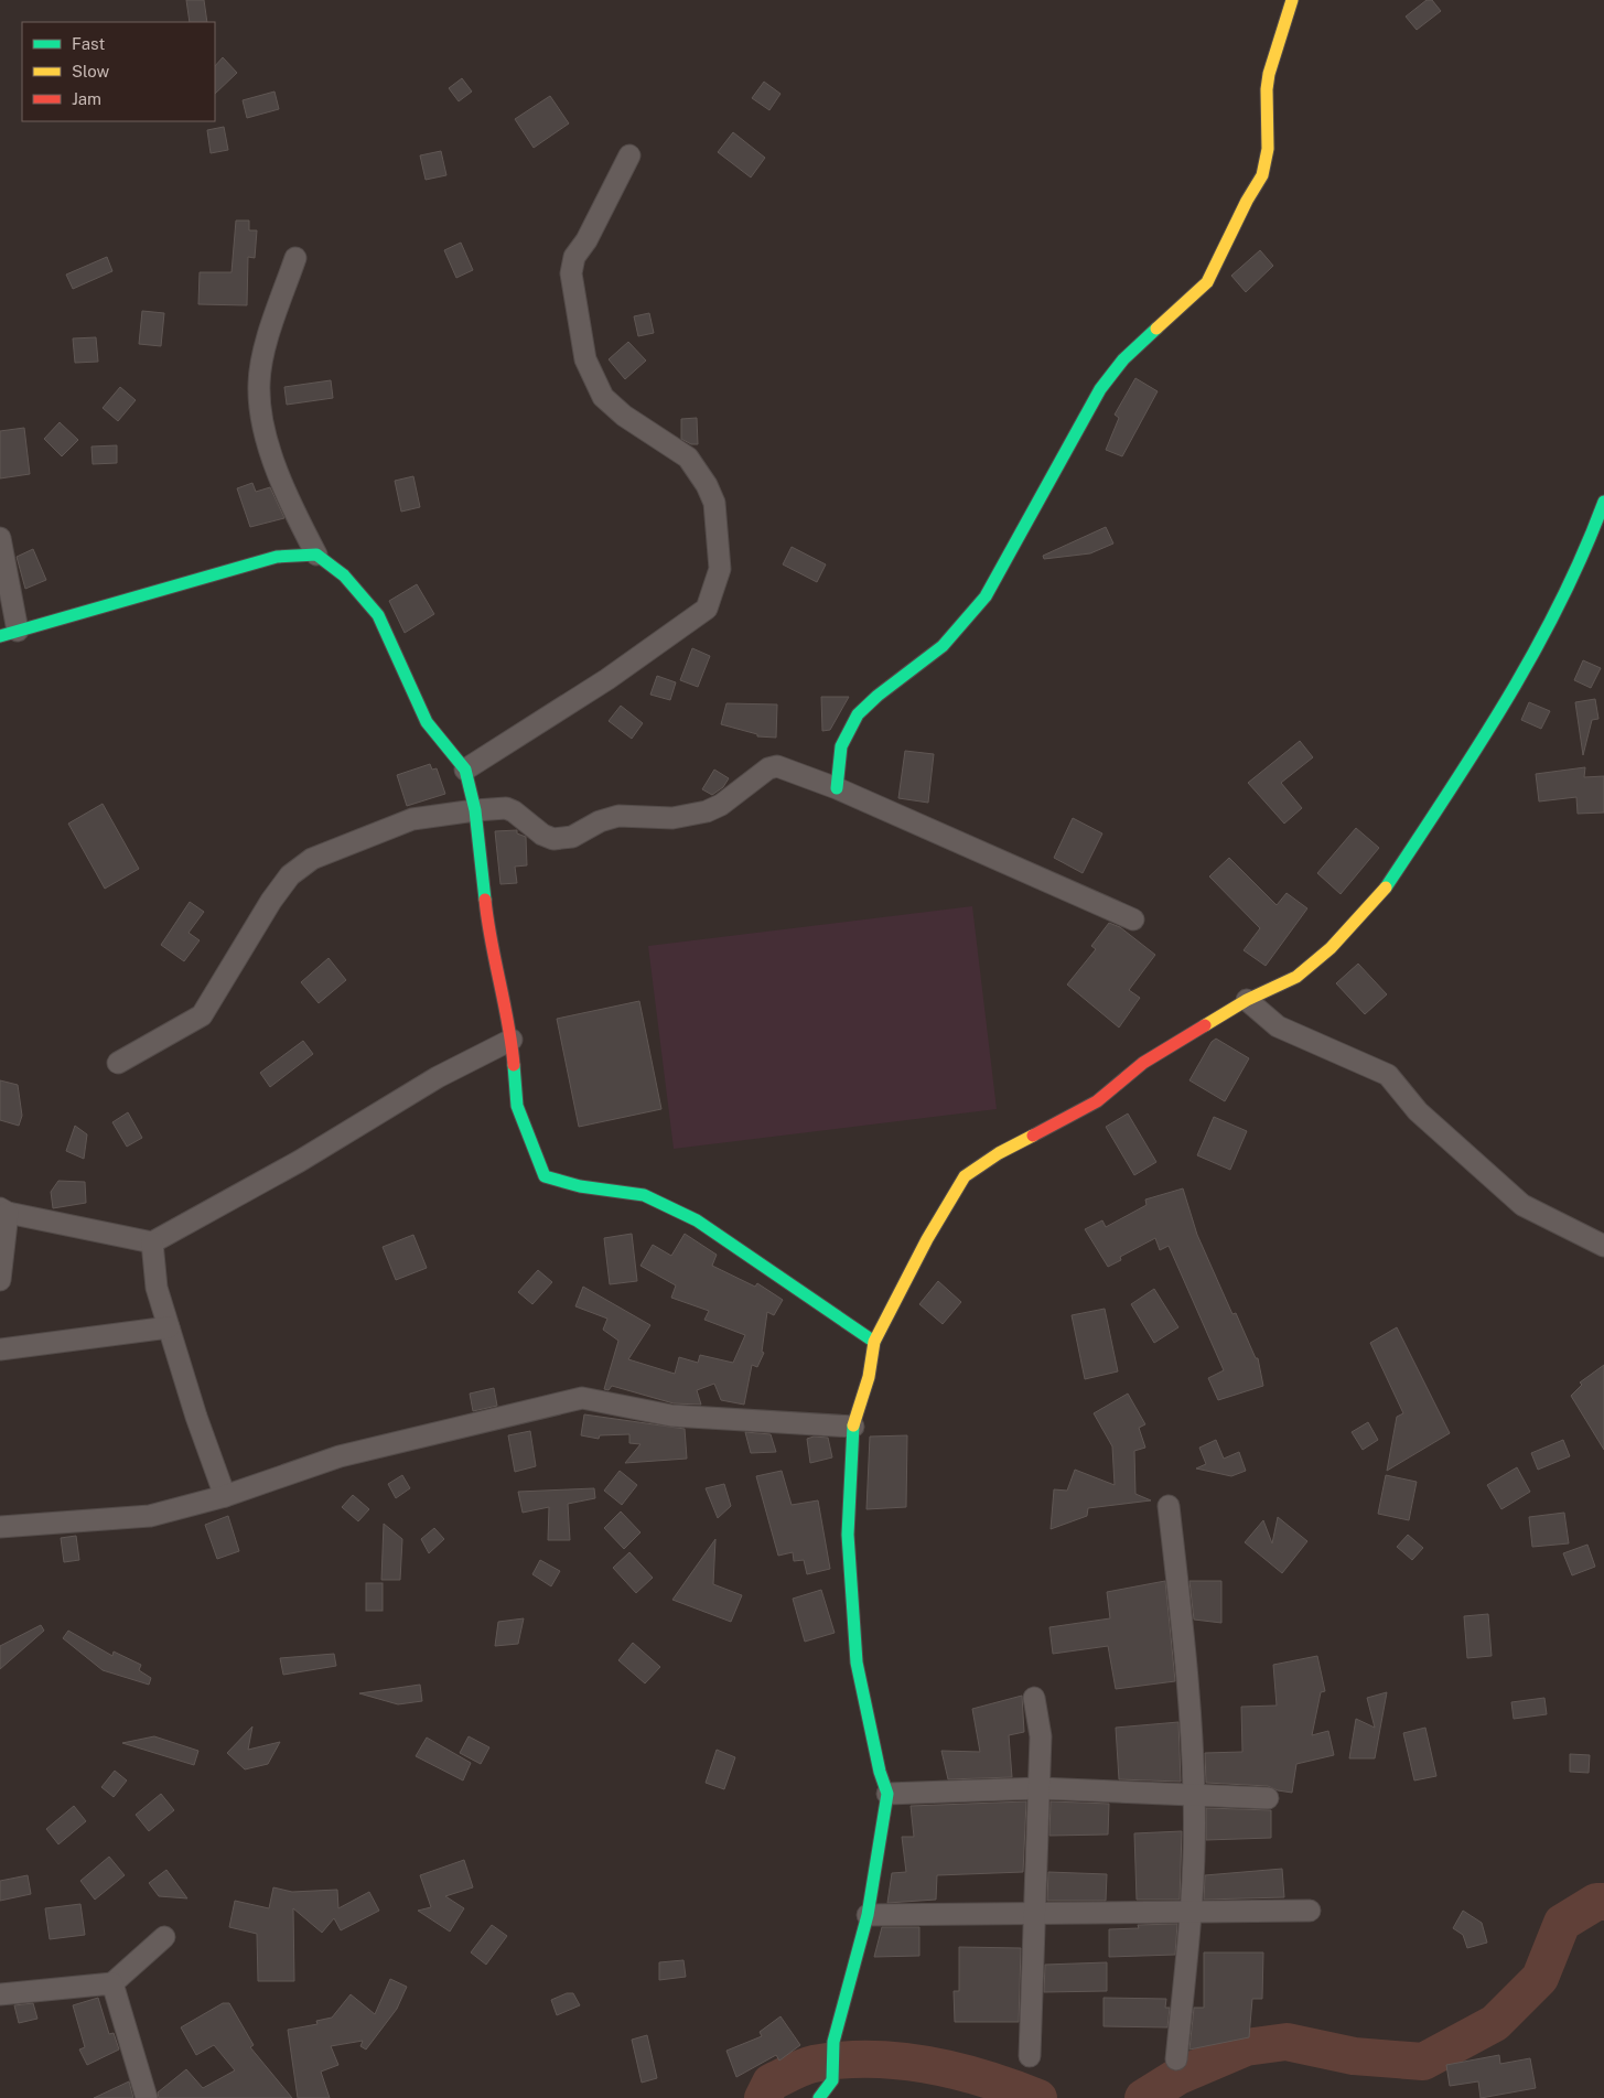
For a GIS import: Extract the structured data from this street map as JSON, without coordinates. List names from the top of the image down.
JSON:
{
  "legend": ["Fast", "Slow", "Jam"]
}
